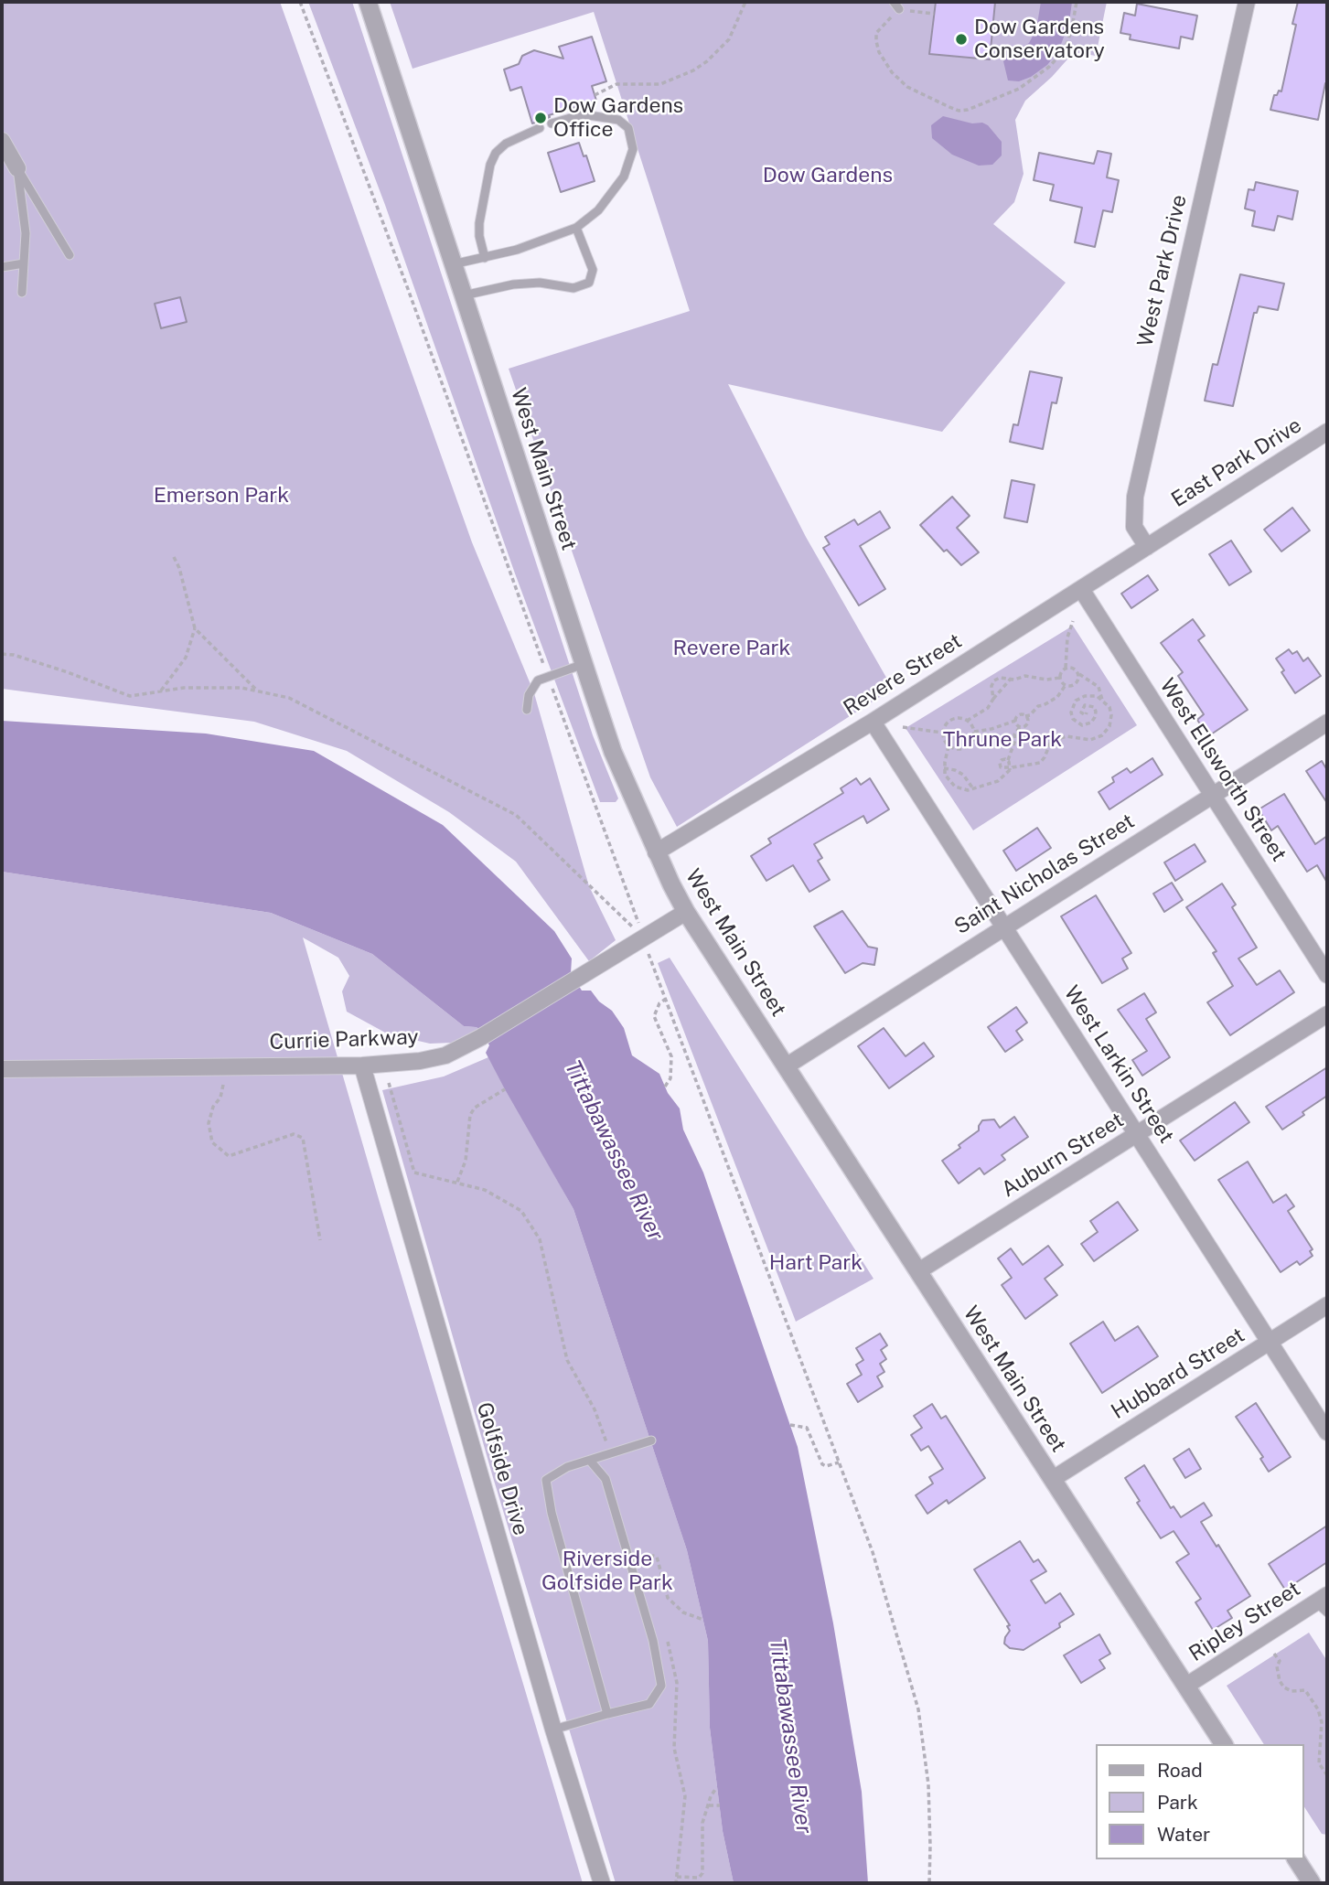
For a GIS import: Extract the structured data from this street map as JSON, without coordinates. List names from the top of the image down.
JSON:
{
  "streets": {
    "street": [
      "West Park Drive",
      "East Park Drive",
      "West Main Street",
      "Revere Street",
      "West Ellsworth Street",
      "Saint Nicholas Street",
      "Currie Parkway",
      "West Larkin Street",
      "Auburn Street",
      "Hubbard Street",
      "Golfside Drive",
      "Ripley Street"
    ]
  },
  "crossings": [
    ["West Park Drive", "Revere Street"],
    ["East Park Drive", "Revere Street"],
    ["West Main Street", "Revere Street"],
    ["West Main Street", "Saint Nicholas Street"],
    ["West Main Street", "Currie Parkway"],
    ["West Main Street", "Auburn Street"],
    ["West Main Street", "Hubbard Street"],
    ["West Main Street", "Ripley Street"],
    ["Revere Street", "West Ellsworth Street"],
    ["Revere Street", "West Larkin Street"],
    ["West Ellsworth Street", "Saint Nicholas Street"],
    ["Saint Nicholas Street", "West Larkin Street"],
    ["Currie Parkway", "Golfside Drive"],
    ["West Larkin Street", "Auburn Street"],
    ["West Larkin Street", "Hubbard Street"]
  ],
  "water": ["Tittabawassee River"],
  "parks": [
    "Dow Gardens",
    "Emerson Park",
    "Revere Park",
    "Thrune Park",
    "Hart Park",
    "Riverside Golfside Park"
  ],
  "places": ["Dow Gardens Conservatory", "Dow Gardens Office"],
  "legend": ["Road", "Park", "Water"]
}
